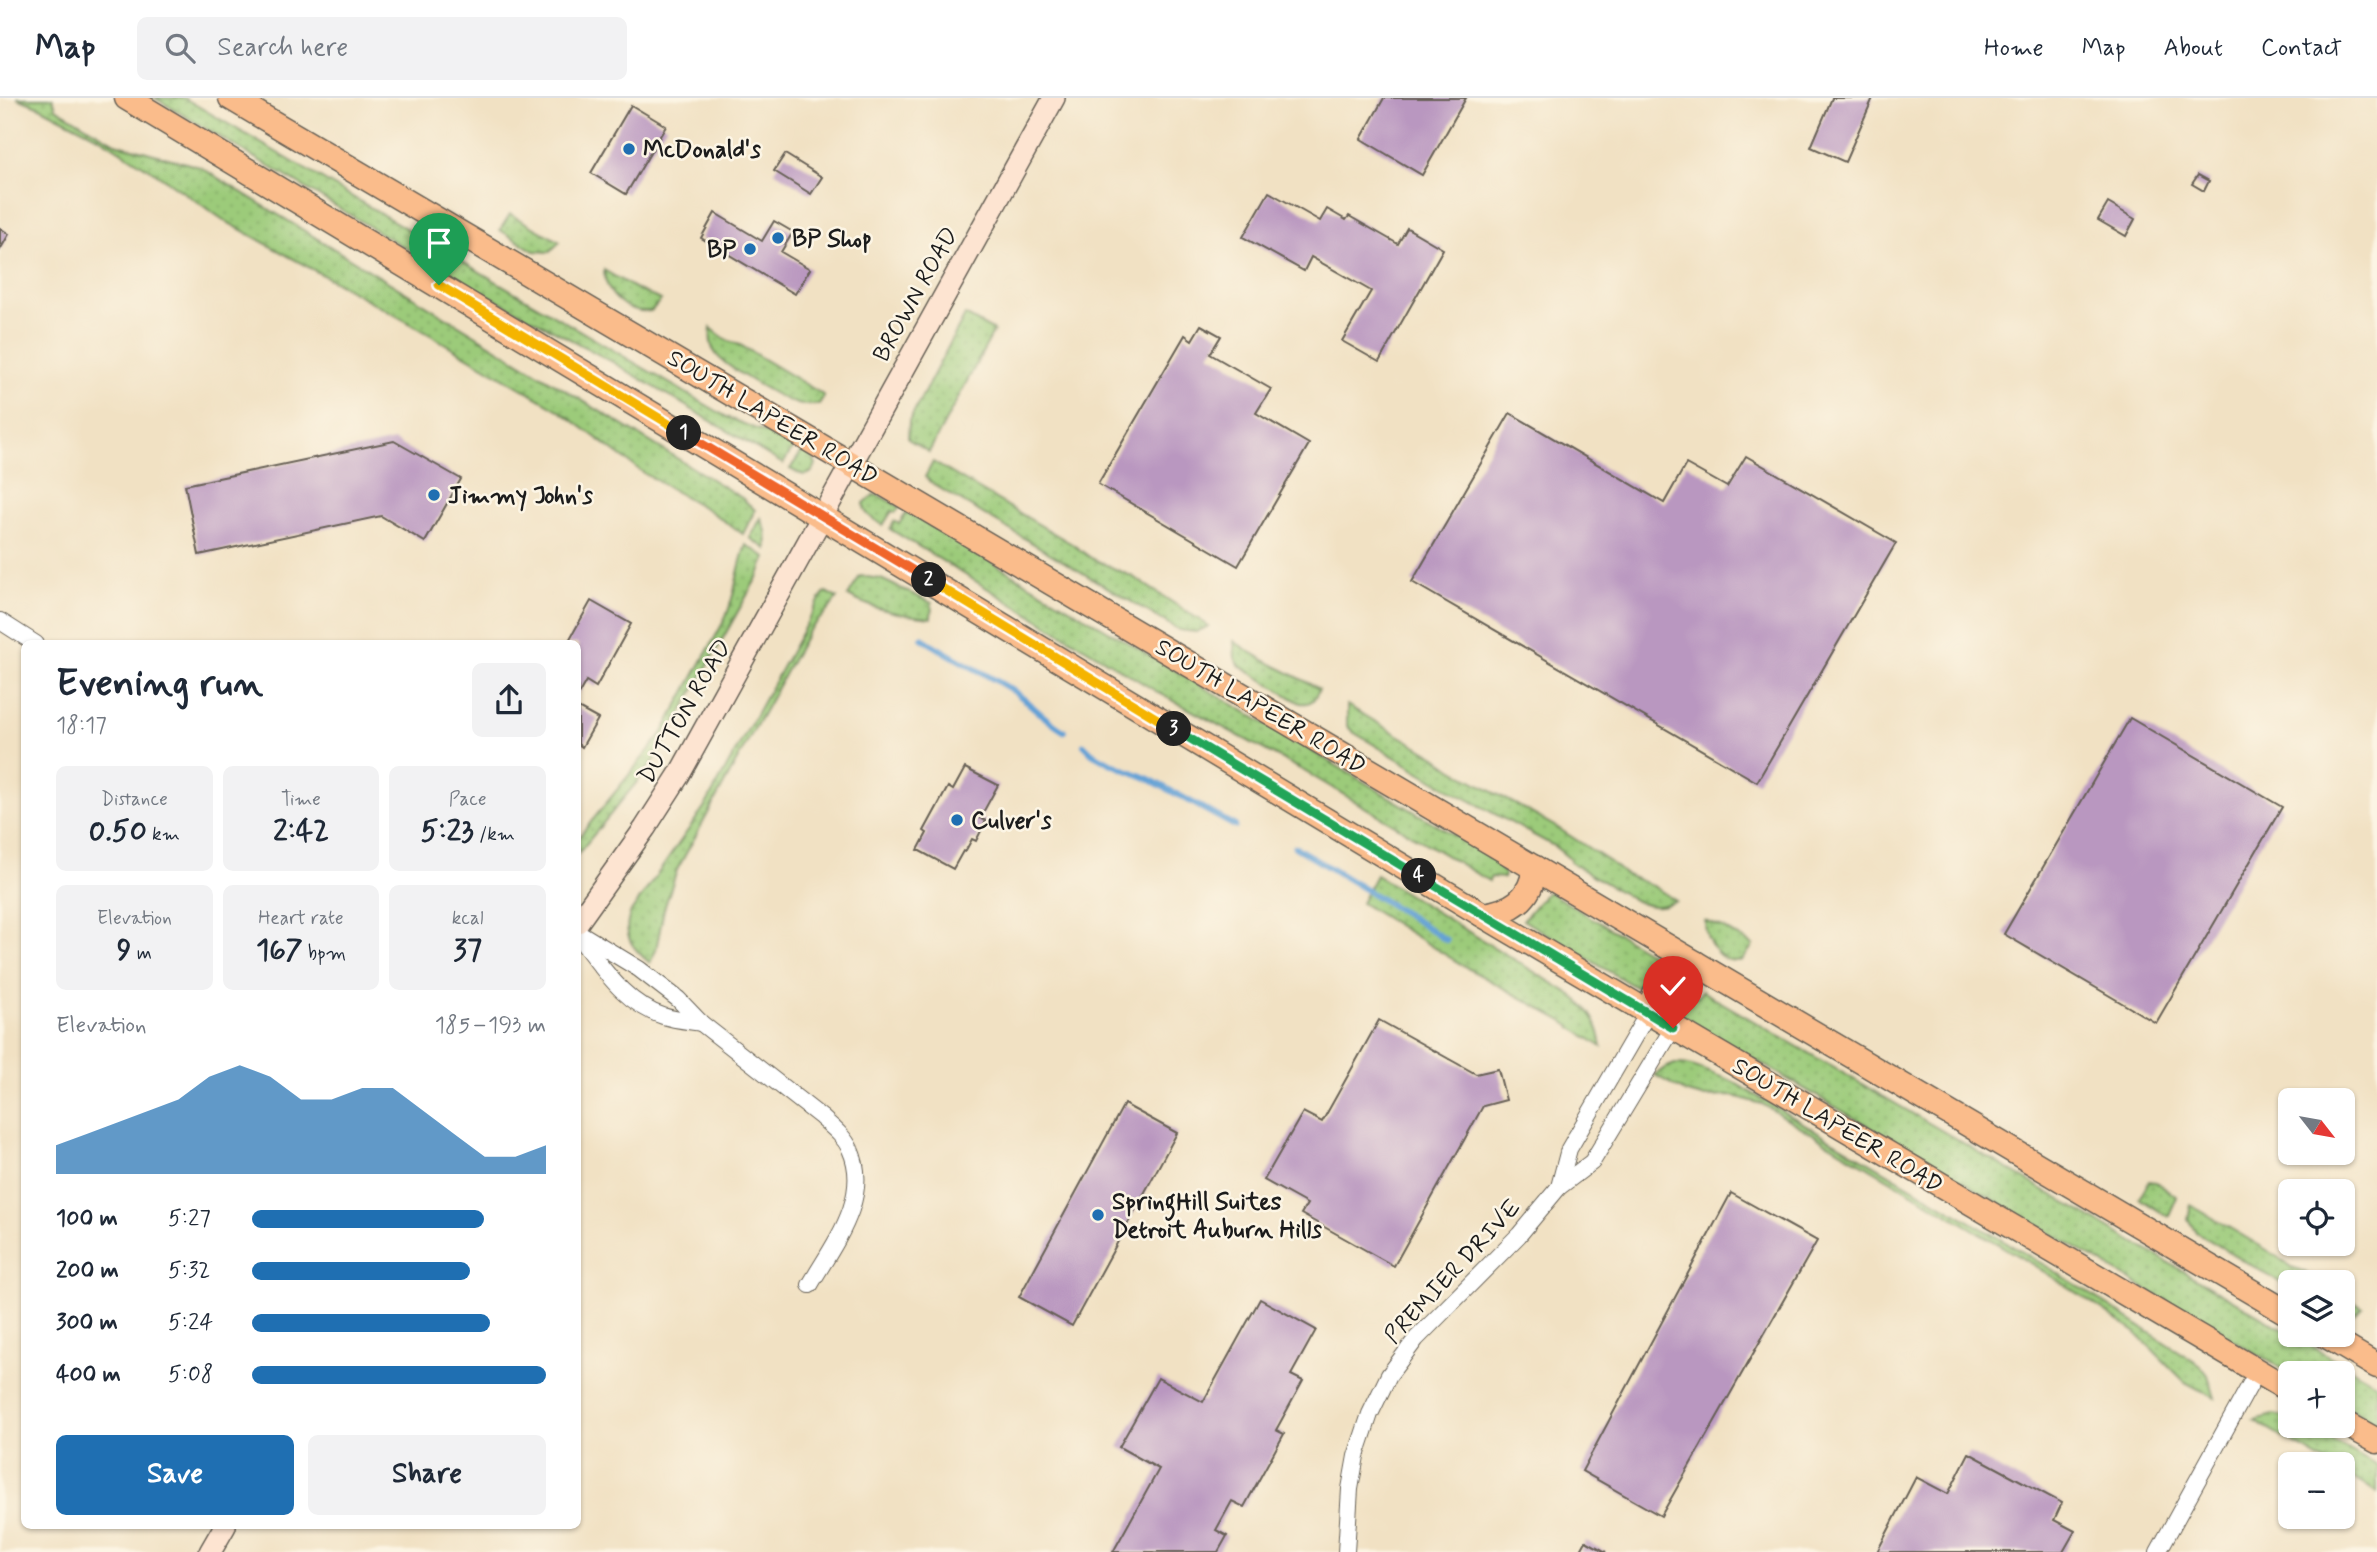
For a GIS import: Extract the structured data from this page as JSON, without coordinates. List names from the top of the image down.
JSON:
{
  "streets": {
    "main road": ["SOUTH LAPEER ROAD"],
    "street": ["BROWN ROAD", "DUTTON ROAD", "PREMIER DRIVE"]
  },
  "crossings": [
    ["BROWN ROAD", "SOUTH LAPEER ROAD"],
    ["BROWN ROAD", "DUTTON ROAD"],
    ["SOUTH LAPEER ROAD", "DUTTON ROAD"],
    ["SOUTH LAPEER ROAD", "PREMIER DRIVE"]
  ],
  "places": [
    "McDonald's",
    "BP Shop",
    "BP",
    "Jimmy John's",
    "Culver's",
    "SpringHill Suites Detroit Auburn Hills"
  ],
  "north": "bottom right",
  "page": {
    "header": "Map",
    "search": "Search here",
    "nav": [
      "Home",
      "Map",
      "About",
      "Contact"
    ],
    "pins": [
      "1",
      "2",
      "3",
      "4"
    ],
    "heading": ["Evening run", "18:17"],
    "stats": [
      ["Distance", "0.50 km"],
      ["Time", "2:42"],
      ["Pace", "5:23 /km"],
      ["Elevation", "9 m"],
      ["Heart rate", "167 bpm"],
      ["kcal", "37"]
    ],
    "chart": ["Elevation", "185–193 m"],
    "map_buttons": ["+", "−"],
    "list": [
      {
        "name": "100 m",
        "note": "5:27"
      },
      {
        "name": "200 m",
        "note": "5:32"
      },
      {
        "name": "300 m",
        "note": "5:24"
      },
      {
        "name": "400 m",
        "note": "5:08"
      }
    ],
    "buttons": ["Save", "Share"]
  }
}
